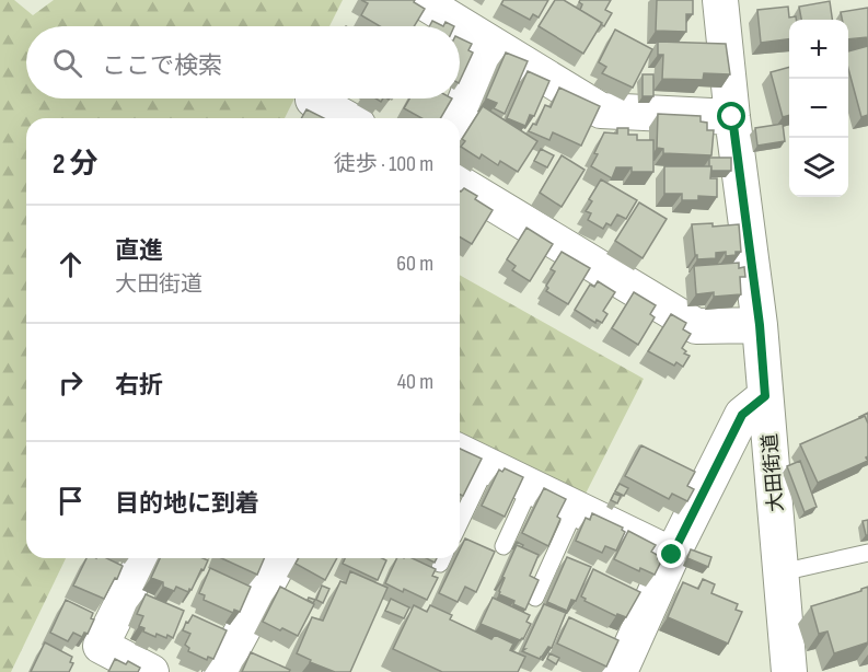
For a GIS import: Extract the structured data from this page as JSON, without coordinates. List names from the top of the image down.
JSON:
{
  "streets": {
    "street": ["大田街道"]
  },
  "page": {
    "map_buttons": ["+", "−"],
    "search": "ここで検索",
    "heading": ["2 分", "徒歩 · 100 m"],
    "list": [
      ["直進", "大田街道", "60 m"],
      ["右折", "40 m"],
      "目的地に到着"
    ]
  }
}
